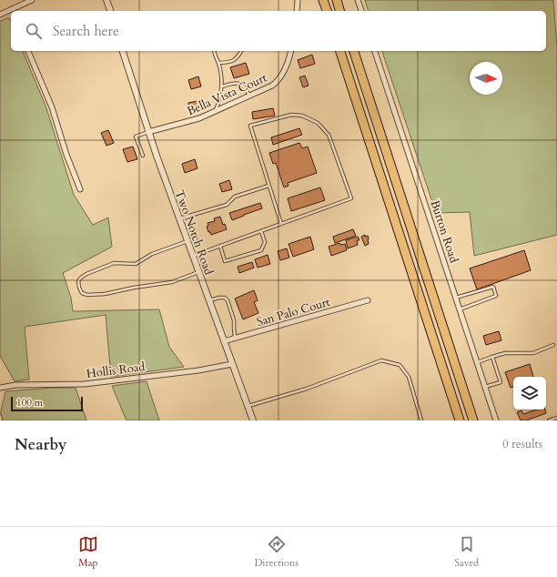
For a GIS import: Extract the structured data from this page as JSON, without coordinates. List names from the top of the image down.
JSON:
{
  "streets": {
    "street": [
      "Bella Vista Court",
      "Burton Road",
      "Two Notch Road",
      "San Palo Court",
      "Hollis Road"
    ]
  },
  "crossings": [
    ["Bella Vista Court", "Two Notch Road"],
    ["Two Notch Road", "San Palo Court"],
    ["Two Notch Road", "Hollis Road"]
  ],
  "scale_bar": "100 m",
  "north": "right",
  "page": {
    "search": "Search here",
    "scale": "100 m",
    "heading": ["Nearby", "0 results"],
    "nav": ["Map", "Directions", "Saved"]
  }
}
